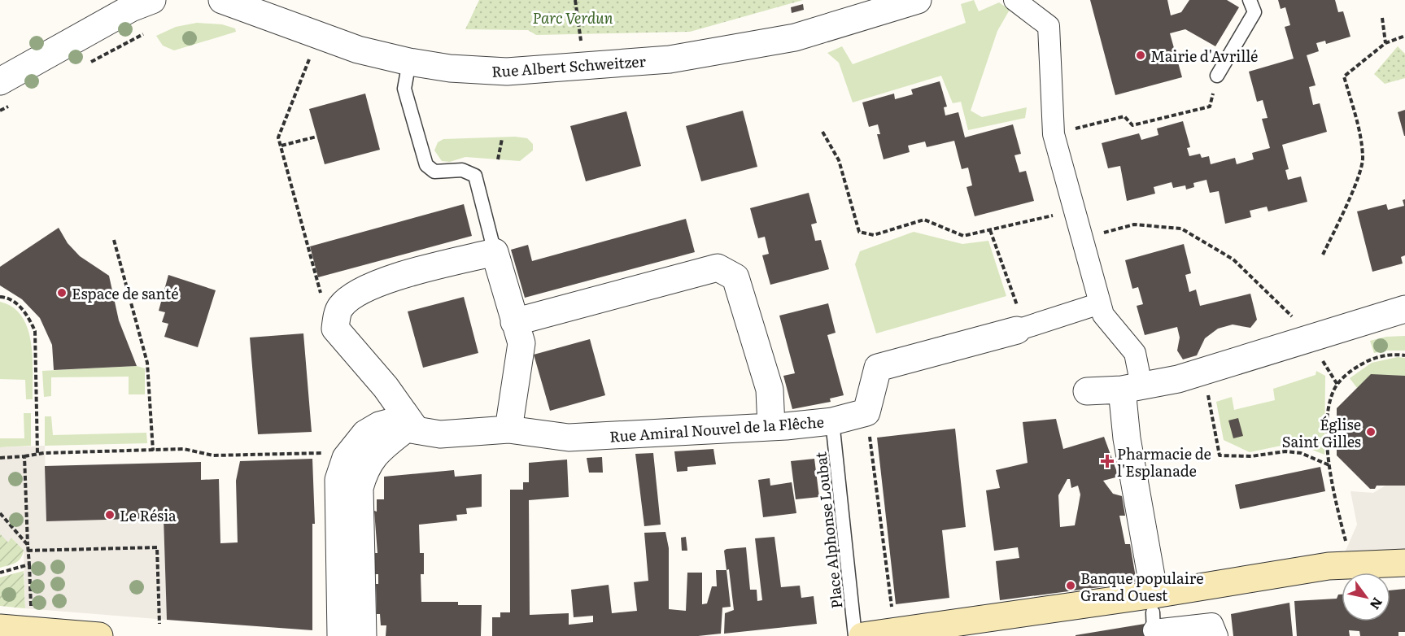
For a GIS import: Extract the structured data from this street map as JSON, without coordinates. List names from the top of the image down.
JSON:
{
  "streets": {
    "street": ["Rue Albert Schweitzer", "Rue Amiral Nouvel de la Flêche"],
    "lane": ["Place Alphonse Loubat"]
  },
  "crossings": [
    ["Rue Amiral Nouvel de la Flêche", "Place Alphonse Loubat"]
  ],
  "parks": ["Parc Verdun"],
  "places": {
    "other": [
      "Mairie d'Avrillé",
      "Espace de santé",
      "Église Saint Gilles",
      "Le Résia",
      "Banque populaire Grand Ouest"
    ],
    "health": ["Pharmacie de l'Esplanade"]
  },
  "north": "bottom right"
}
